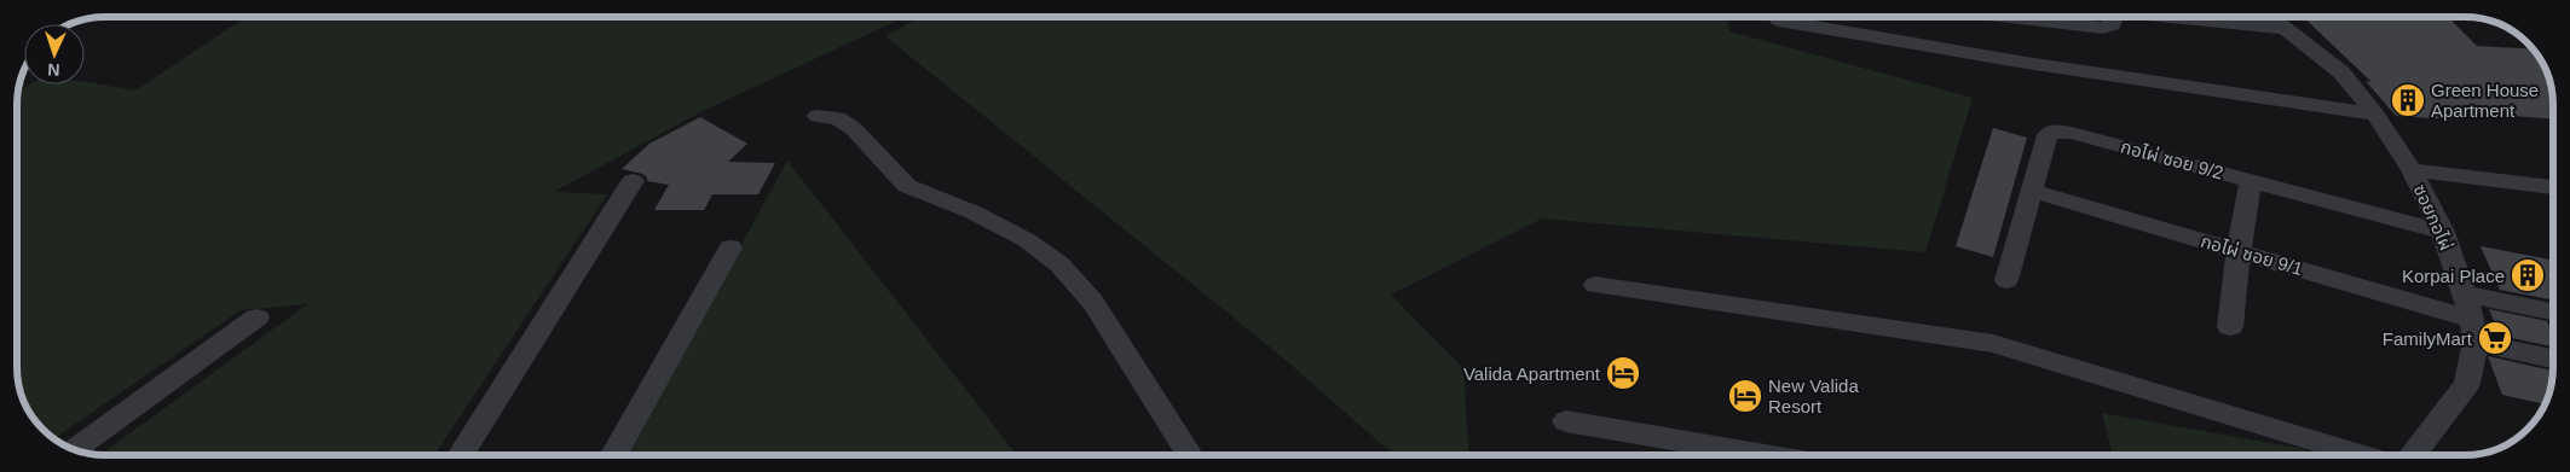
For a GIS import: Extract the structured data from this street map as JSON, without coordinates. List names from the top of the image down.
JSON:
{
  "streets": {
    "street": ["กอไผ่ ซอย 9/2", "ซอยกอไผ่", "กอไผ่ ซอย 9/1"]
  },
  "crossings": [
    ["กอไผ่ ซอย 9/2", "ซอยกอไผ่"],
    ["กอไผ่ ซอย 9/2", "กอไผ่ ซอย 9/1"],
    ["ซอยกอไผ่", "กอไผ่ ซอย 9/1"]
  ],
  "places": {
    "building": ["Green House Apartment", "Korpai Place"],
    "supermarket": ["FamilyMart"],
    "hotel": ["Valida Apartment", "New Valida Resort"]
  },
  "north": "bottom"
}
